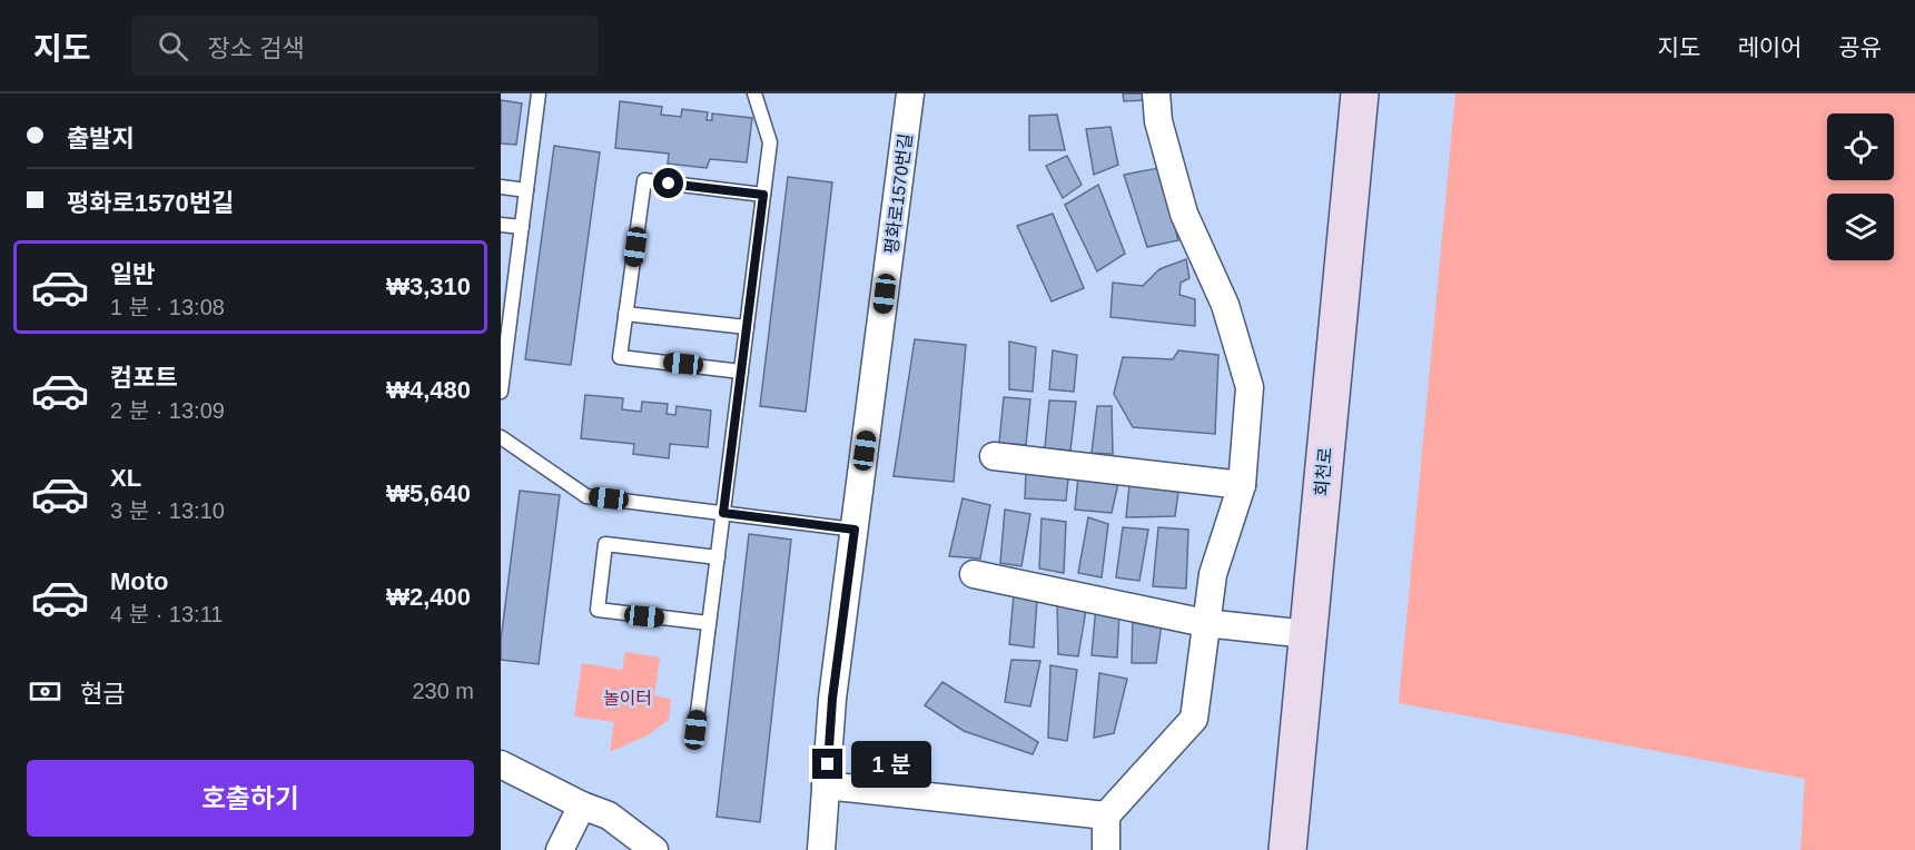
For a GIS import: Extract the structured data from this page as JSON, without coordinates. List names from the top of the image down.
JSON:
{
  "streets": {
    "street": ["평화로1570번길", "회천로"]
  },
  "parks": ["놀이터"],
  "page": {
    "header": "지도",
    "search": "장소 검색",
    "nav": ["지도", "레이어", "공유"],
    "banner": ["출발지", "평화로1570번길"],
    "list": [
      {
        "name": "일반",
        "note": "1 분 · 13:08",
        "value": "₩3,310"
      },
      {
        "name": "컴포트",
        "note": "2 분 · 13:09",
        "value": "₩4,480"
      },
      {
        "name": "XL",
        "note": "3 분 · 13:10",
        "value": "₩5,640"
      },
      {
        "name": "Moto",
        "note": "4 분 · 13:11",
        "value": "₩2,400"
      }
    ],
    "pay": ["현금", "230 m"],
    "bubble": "1 분",
    "buttons": "호출하기"
  }
}
